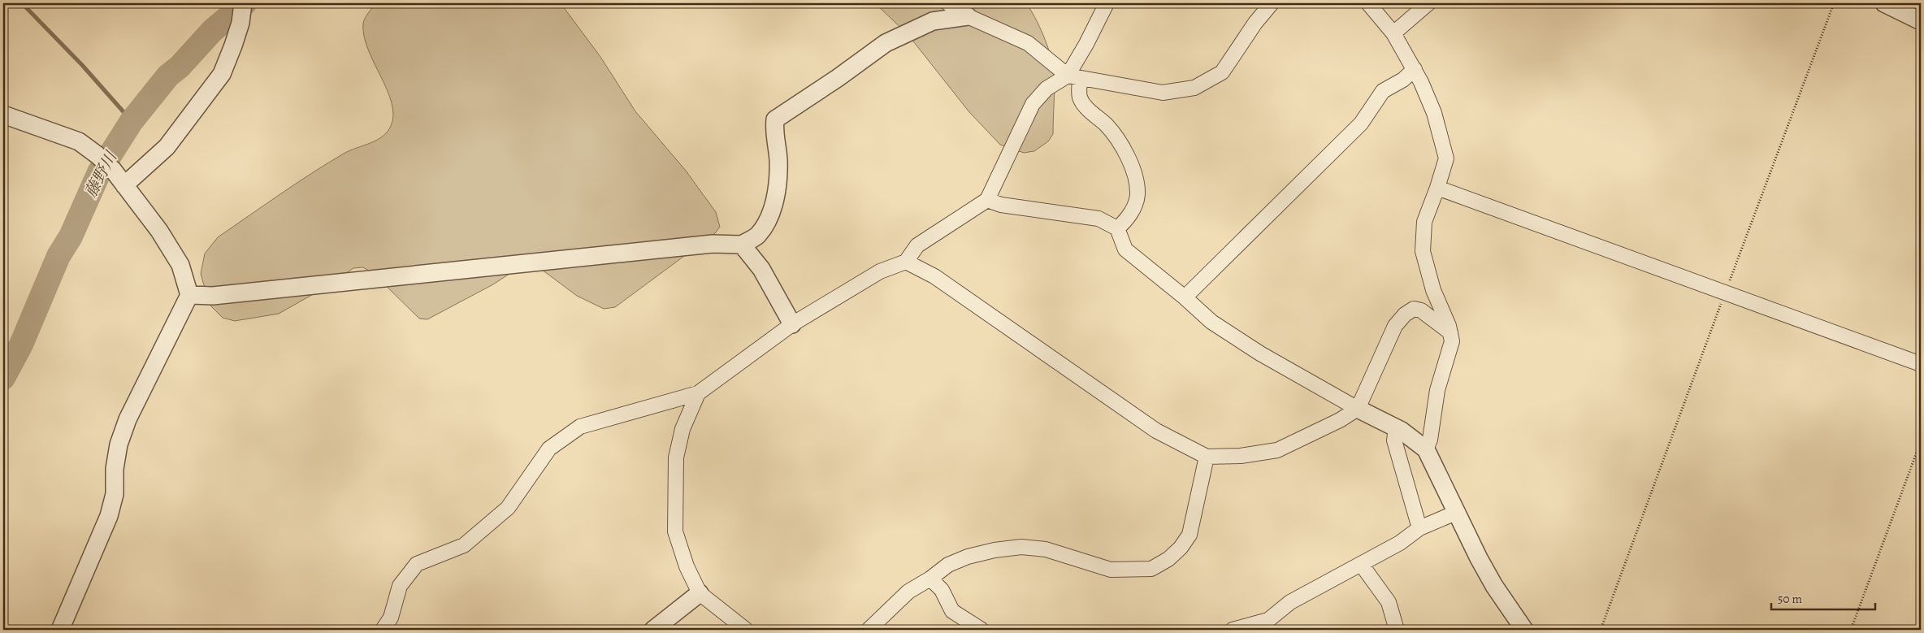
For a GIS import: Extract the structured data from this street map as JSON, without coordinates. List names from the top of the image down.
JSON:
{
  "water": ["藤野川"],
  "scale_bar": "50 m"
}
